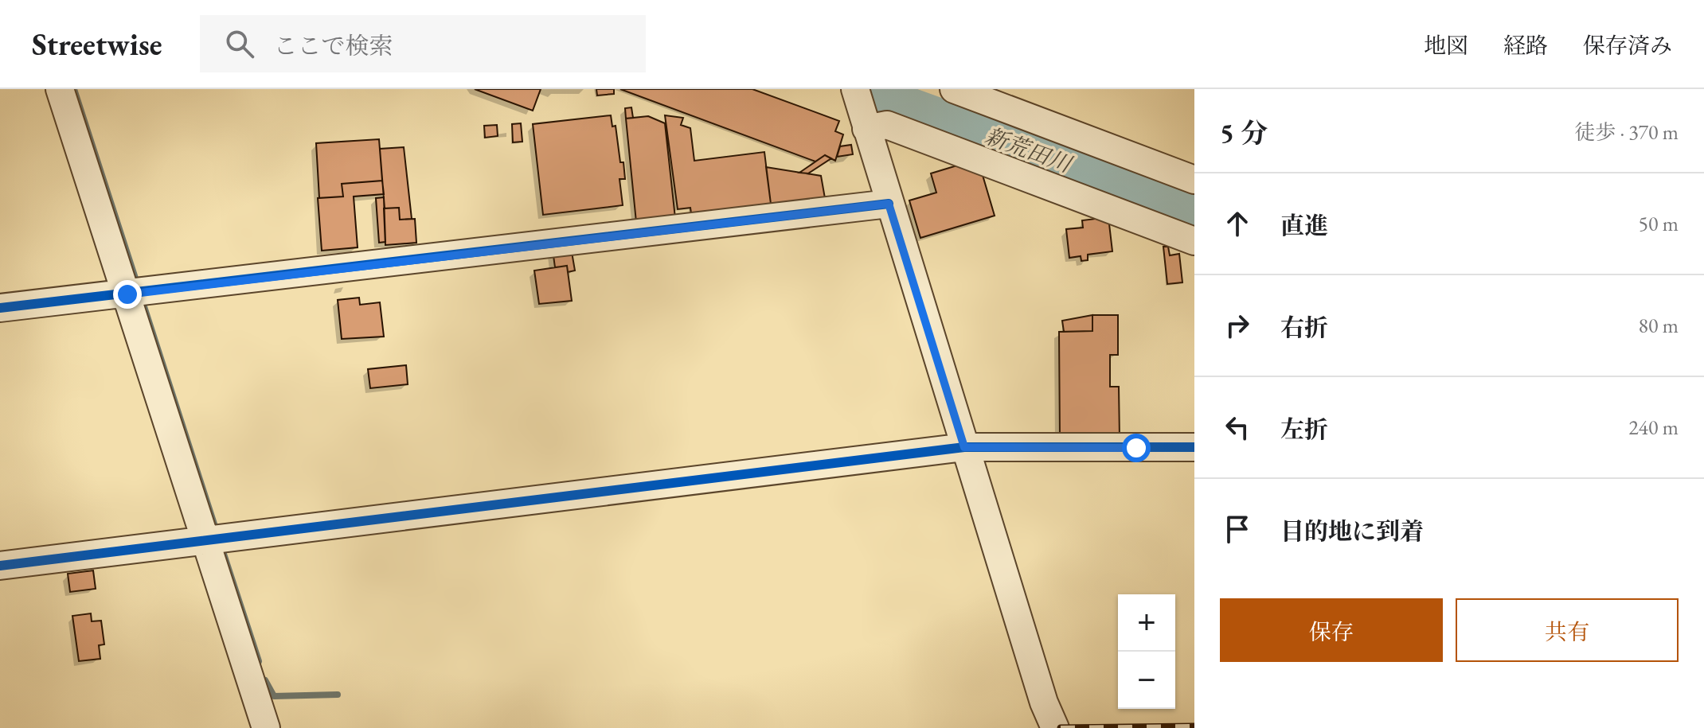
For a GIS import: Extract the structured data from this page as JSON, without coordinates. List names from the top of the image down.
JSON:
{
  "water": ["新荒田川"],
  "page": {
    "header": "Streetwise",
    "search": "ここで検索",
    "nav": ["地図", "経路", "保存済み"],
    "heading": ["5 分", "徒歩 · 370 m"],
    "list": [
      ["直進", "50 m"],
      ["右折", "80 m"],
      ["左折", "240 m"],
      "目的地に到着"
    ],
    "buttons": ["保存", "共有"],
    "map_buttons": ["+", "−"]
  }
}
